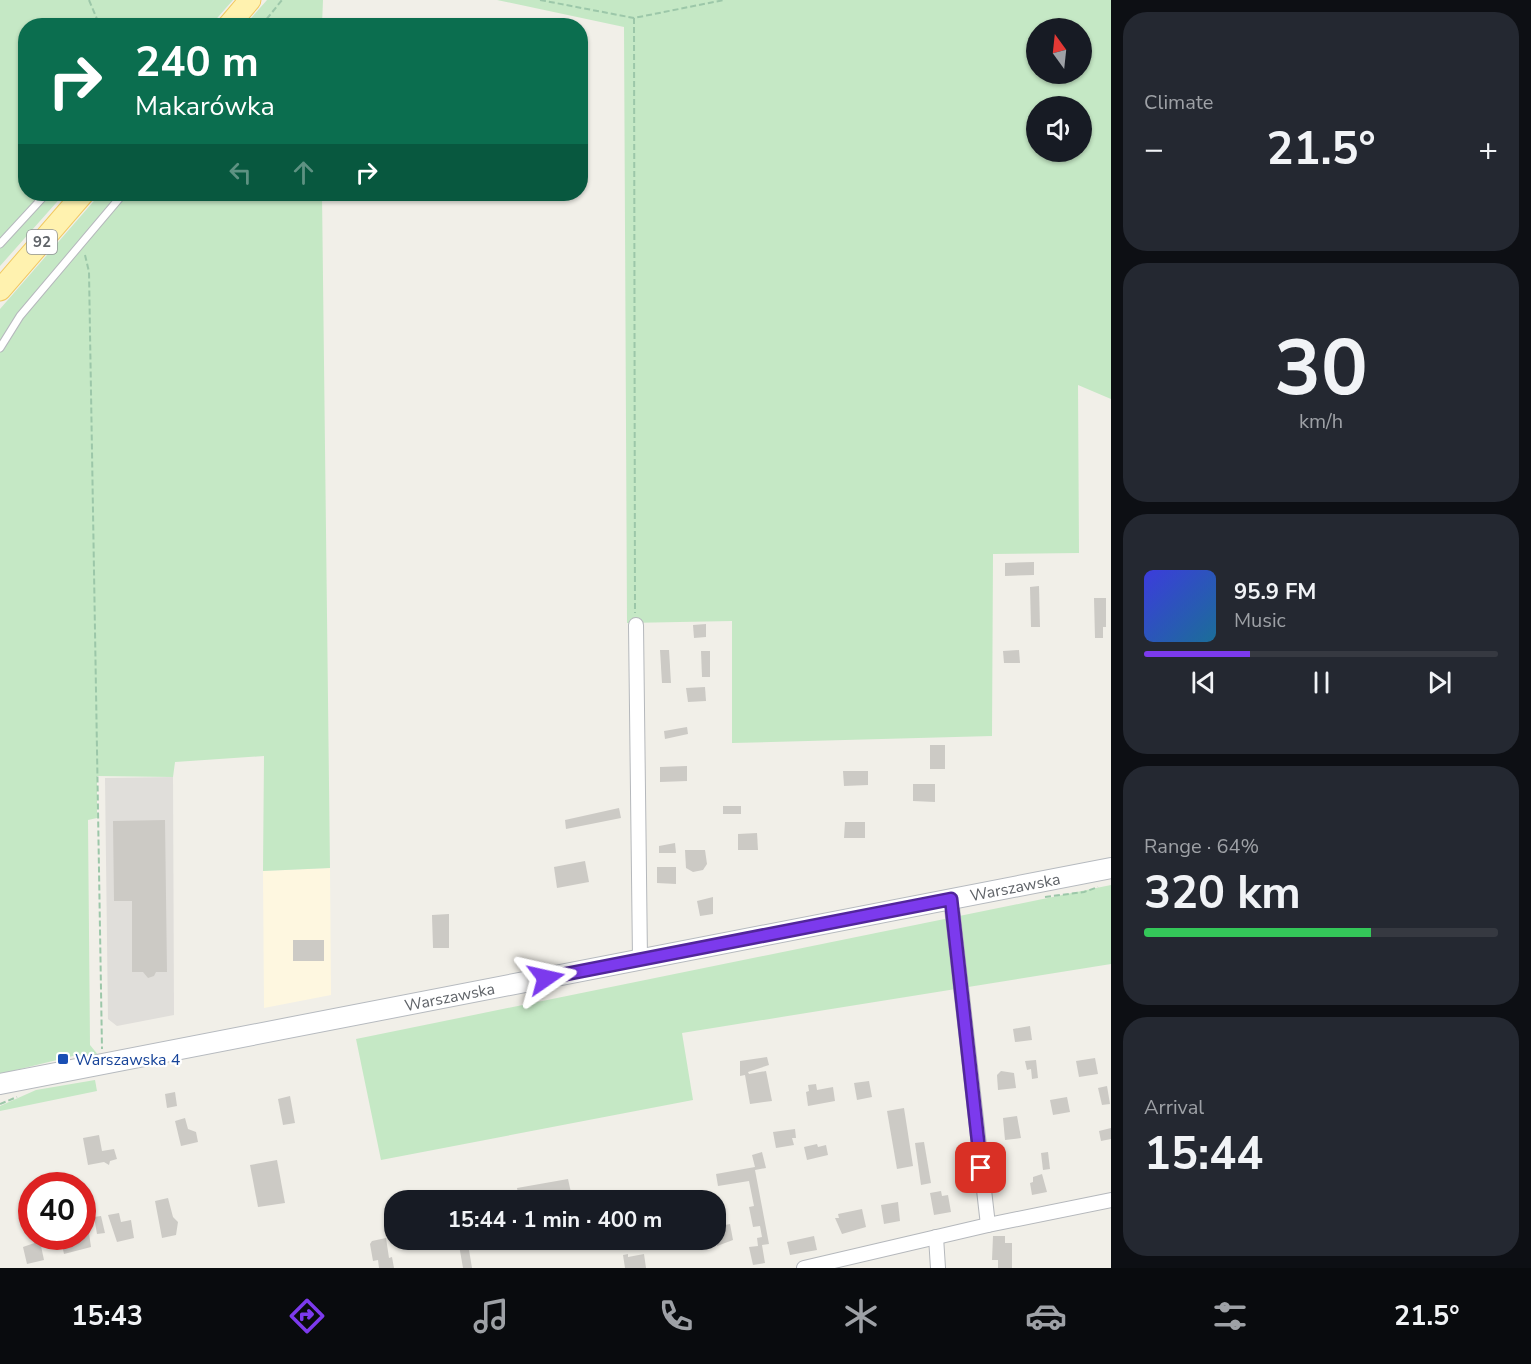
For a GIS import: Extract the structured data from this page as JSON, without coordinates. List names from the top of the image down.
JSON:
{
  "streets": {
    "main road": ["92"],
    "street": ["Warszawska"]
  },
  "places": {
    "transit": ["Warszawska 4"]
  },
  "north": "top",
  "page": {
    "tile": [
      "Climate",
      ["30", "km/h"],
      ["Range · 64%", "320 km"],
      ["Arrival", "15:44"]
    ],
    "turn": ["240 m", "Makarówka"],
    "heat": ["−", "21.5°", "+"],
    "song": ["95.9 FM", "Music"],
    "limit": "40",
    "trip": "15:44 · 1 min · 400 m",
    "tabs": ["15:43", "21.5°"]
  }
}
